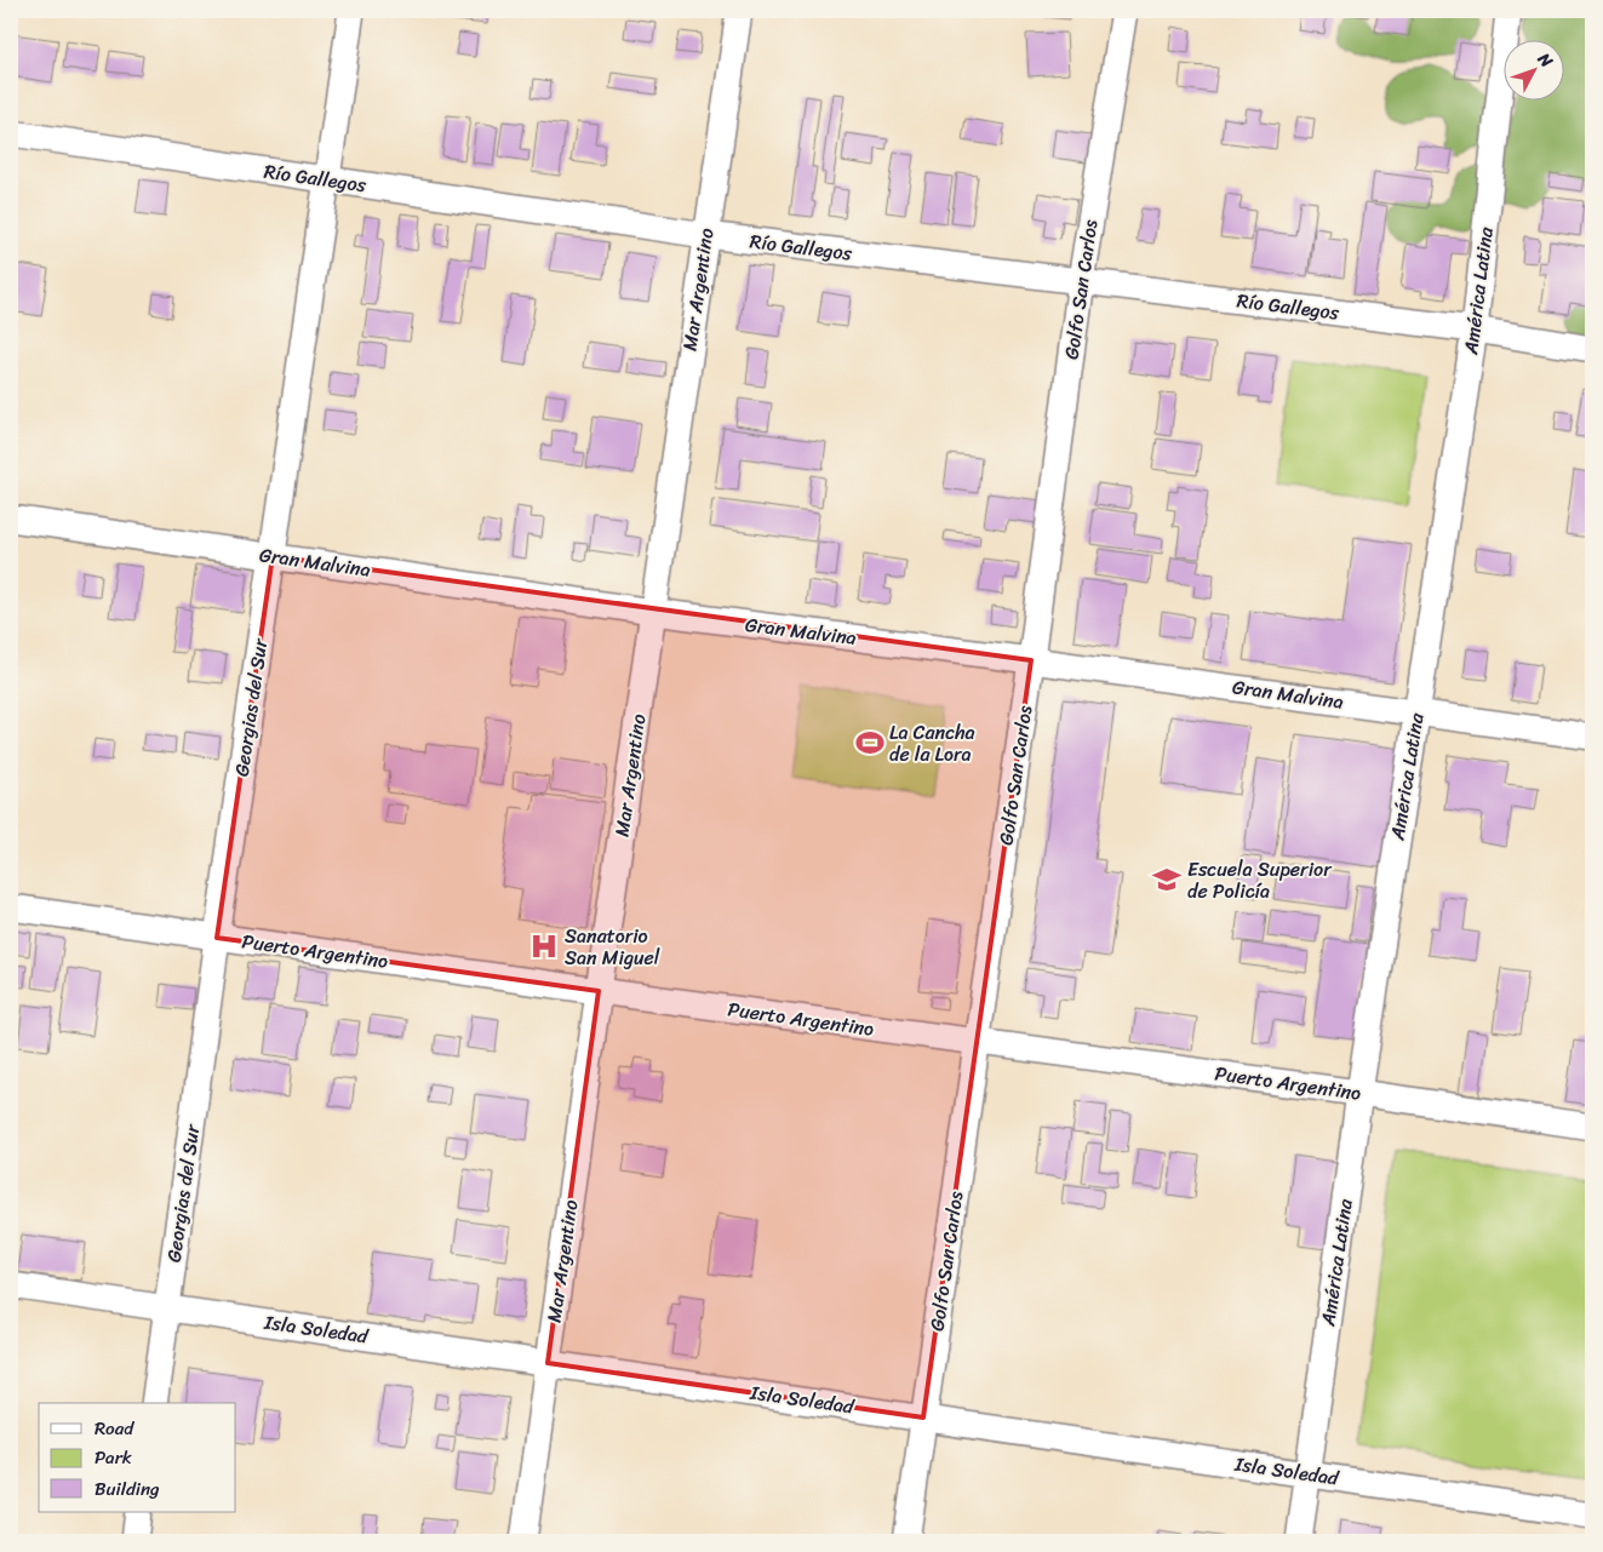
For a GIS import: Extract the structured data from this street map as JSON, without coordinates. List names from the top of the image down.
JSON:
{
  "streets": {
    "street": [
      "Río Gallegos",
      "Mar Argentino",
      "Golfo San Carlos",
      "América Latina",
      "Gran Malvina",
      "Georgias del Sur",
      "Puerto Argentino",
      "Isla Soledad"
    ]
  },
  "crossings": [
    ["Río Gallegos", "Mar Argentino"],
    ["Río Gallegos", "Golfo San Carlos"],
    ["Río Gallegos", "América Latina"],
    ["Río Gallegos", "Georgias del Sur"],
    ["Mar Argentino", "Gran Malvina"],
    ["Mar Argentino", "Puerto Argentino"],
    ["Mar Argentino", "Isla Soledad"],
    ["Golfo San Carlos", "Gran Malvina"],
    ["Golfo San Carlos", "Puerto Argentino"],
    ["Golfo San Carlos", "Isla Soledad"],
    ["América Latina", "Gran Malvina"],
    ["América Latina", "Puerto Argentino"],
    ["América Latina", "Isla Soledad"],
    ["Gran Malvina", "Georgias del Sur"],
    ["Georgias del Sur", "Puerto Argentino"],
    ["Georgias del Sur", "Isla Soledad"]
  ],
  "places": {
    "sports": ["La Cancha de la Lora"],
    "school or university": ["Escuela Superior de Policía"],
    "hospital": ["Sanatorio San Miguel"]
  },
  "legend": ["Road", "Park", "Building"],
  "north": "top right"
}
